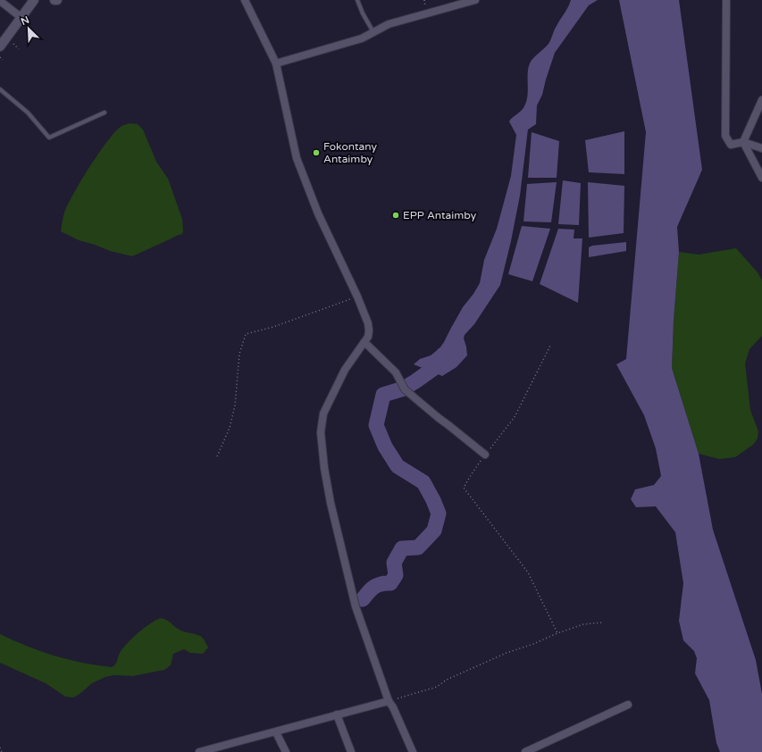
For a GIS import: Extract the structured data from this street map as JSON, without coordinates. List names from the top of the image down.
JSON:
{
  "places": ["Fokontany Antaimby", "EPP Antaimby"],
  "north": "top left"
}
